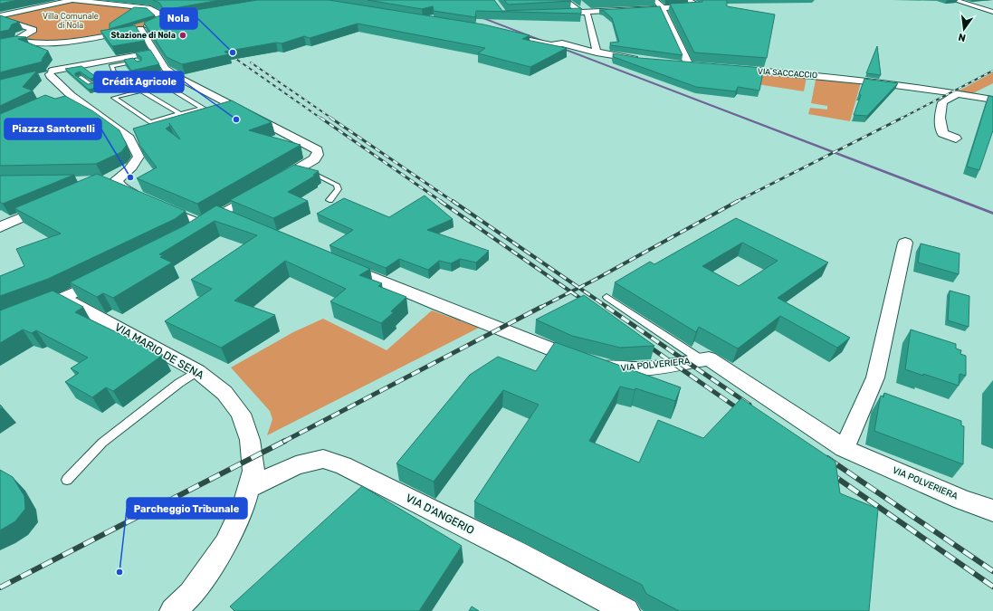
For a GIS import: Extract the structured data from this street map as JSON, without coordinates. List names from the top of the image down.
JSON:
{
  "streets": {
    "street": [
      "VIA SACCACCIO",
      "VIA MARIO DE SENA",
      "VIA POLVERIERA",
      "VIA D'ANGERIO"
    ]
  },
  "crossings": [
    ["VIA MARIO DE SENA", "VIA D'ANGERIO"]
  ],
  "parks": ["Villa Comunale di Nola"],
  "places": [
    "Stazione di Nola",
    "Nola",
    "Crédit Agricole",
    "Piazza Santorelli",
    "Parcheggio Tribunale"
  ],
  "north": "bottom"
}
